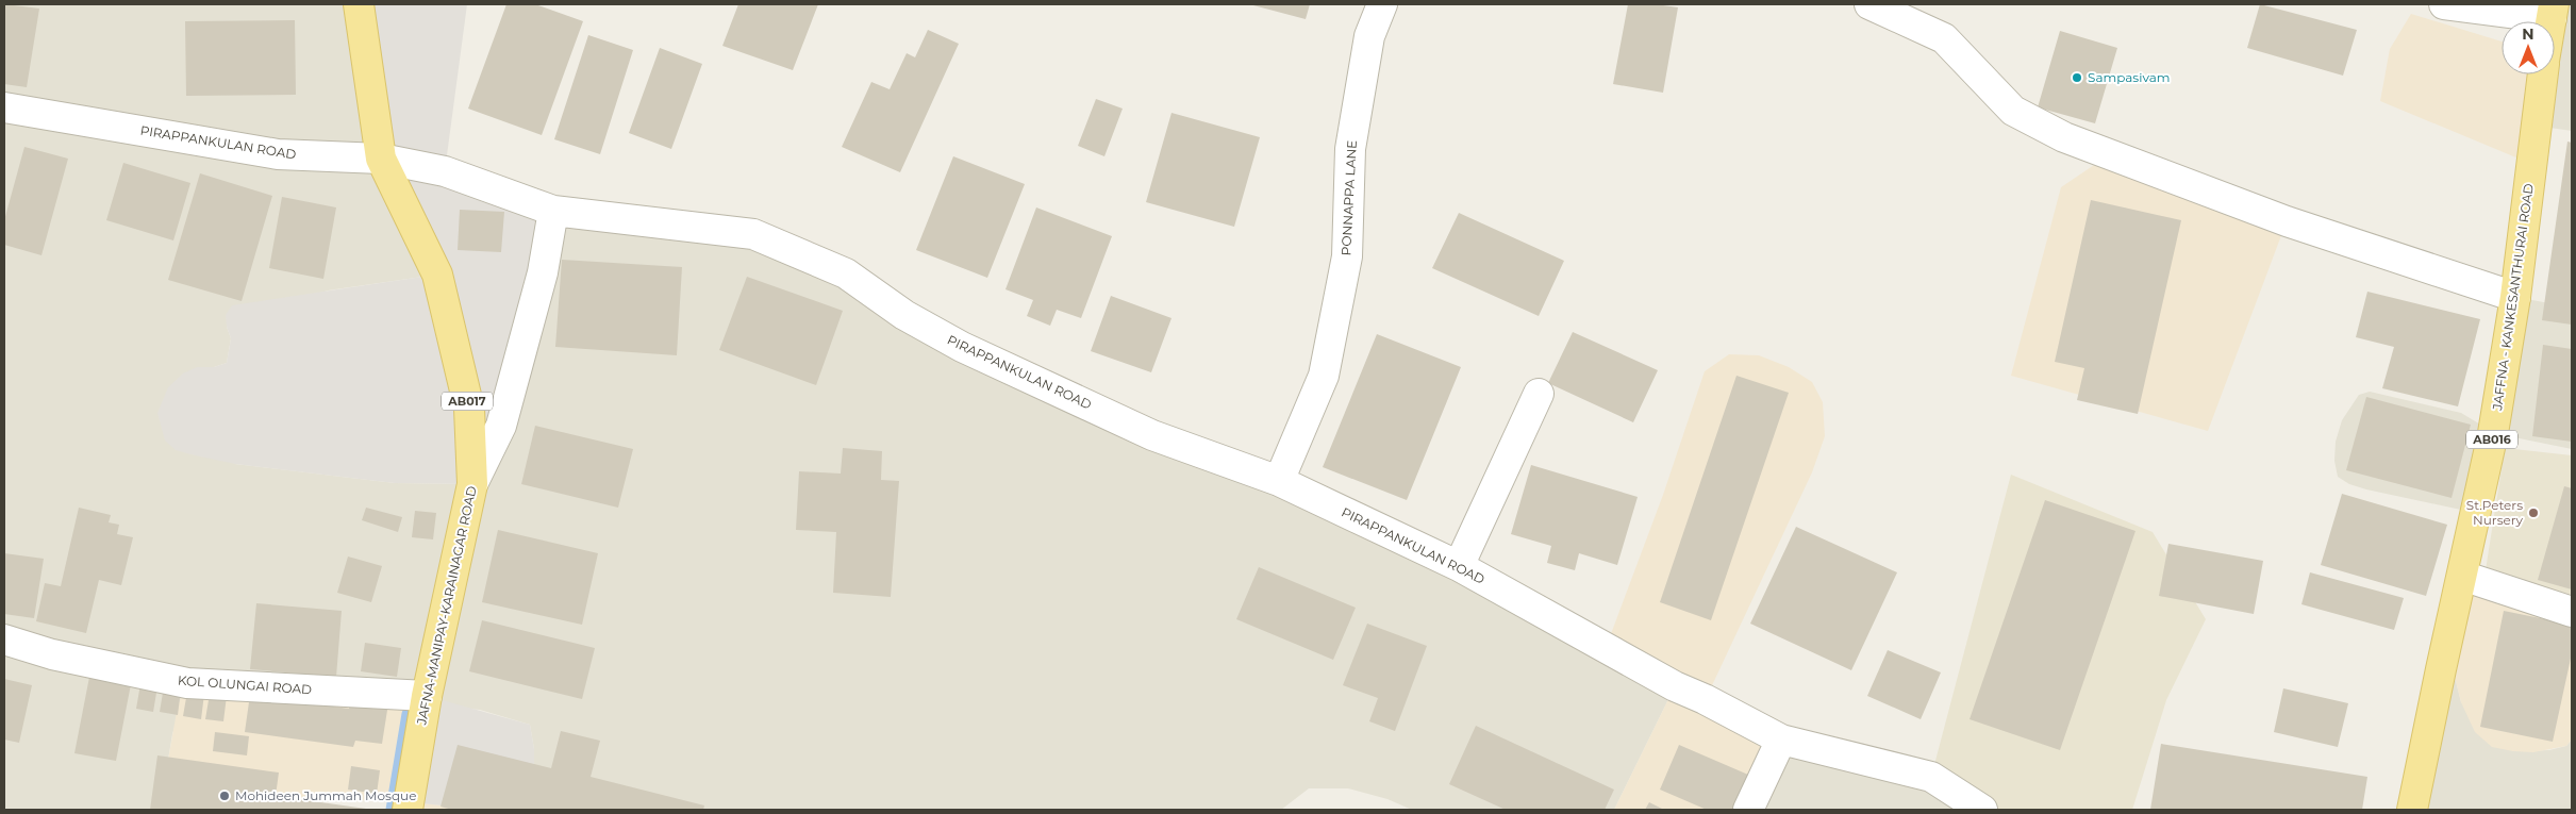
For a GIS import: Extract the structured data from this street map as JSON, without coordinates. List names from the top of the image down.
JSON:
{
  "streets": {
    "main road": [
      "JAFFNA - KANKESANTHURAI ROAD",
      "AB017",
      "AB016",
      "JAFNA-MANIPAY-KARAINAGAR ROAD"
    ],
    "street": ["PIRAPPANKULAN ROAD", "PONNAPPA LANE", "KOL OLUNGAI ROAD"]
  },
  "crossings": [
    ["PIRAPPANKULAN ROAD", "PONNAPPA LANE"],
    ["PIRAPPANKULAN ROAD", "JAFNA-MANIPAY-KARAINAGAR ROAD"],
    ["JAFNA-MANIPAY-KARAINAGAR ROAD", "KOL OLUNGAI ROAD"]
  ],
  "places": ["Sampasivam", "St.Peters Nursery", "Mohideen Jummah Mosque"],
  "north": "top"
}
